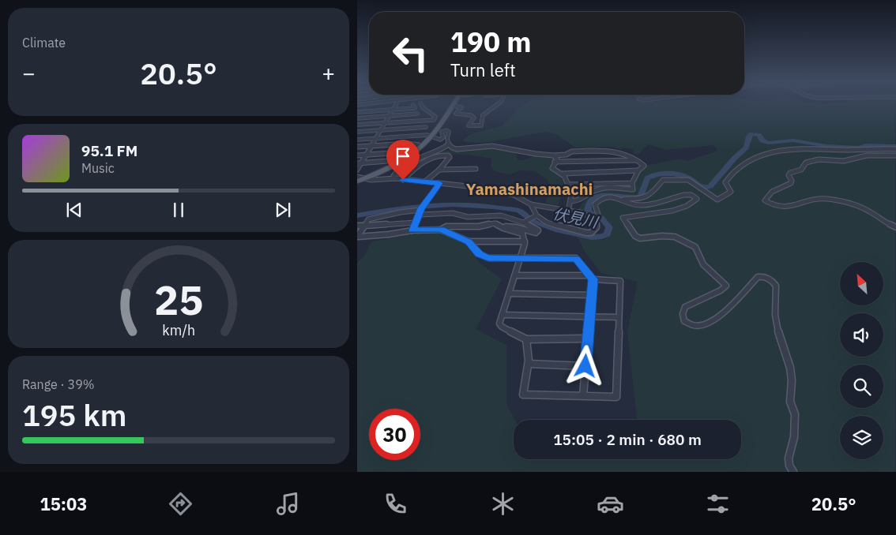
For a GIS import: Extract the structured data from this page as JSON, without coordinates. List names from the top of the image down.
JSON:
{
  "districts": ["Yamashinamachi"],
  "water": ["伏見川"],
  "north": "top left",
  "page": {
    "tile": [
      "Climate",
      ["Range · 39%", "195 km"]
    ],
    "turn": ["190 m", "Turn left"],
    "heat": ["−", "20.5°", "+"],
    "song": ["95.1 FM", "Music"],
    "limit": "30",
    "trip": "15:05 · 2 min · 680 m",
    "tabs": ["15:03", "20.5°"],
    "gauge": ["25", "km/h"]
  }
}
